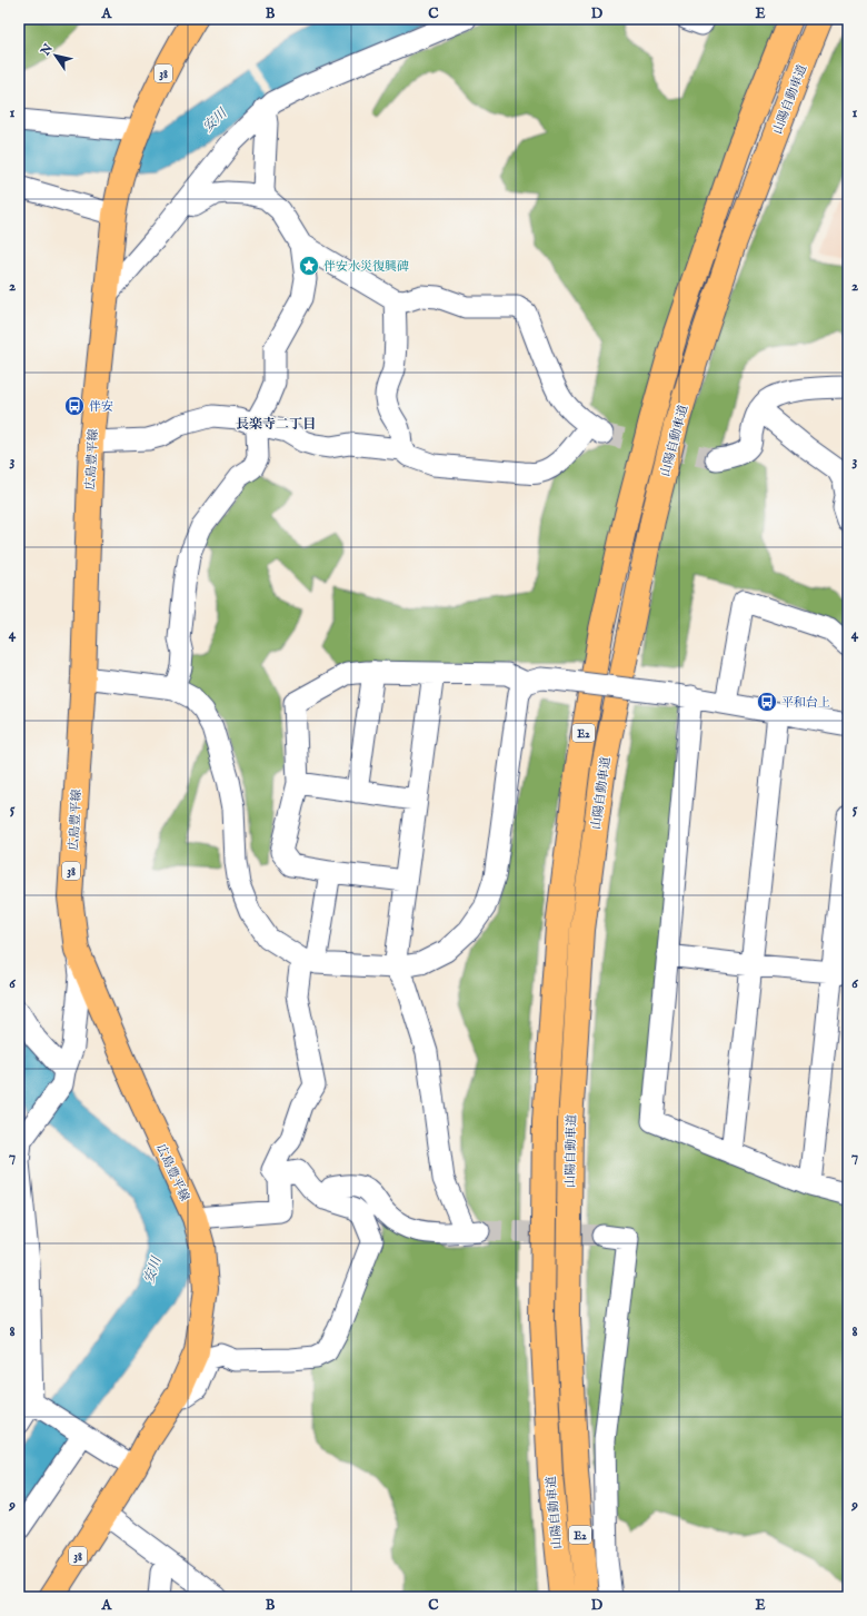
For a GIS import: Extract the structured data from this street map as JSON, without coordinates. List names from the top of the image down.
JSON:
{
  "streets": {
    "main road": [
      "38",
      "山陽自動車道",
      "広島豊平線",
      "E2"
    ]
  },
  "districts": ["長楽寺二丁目"],
  "water": ["安川"],
  "places": {
    "place": ["伴安水災復興碑"],
    "bus stop": ["伴安", "平和台上"]
  },
  "north": "top left",
  "grid": {
    "columns": [
      "A",
      "B",
      "C",
      "D",
      "E"
    ],
    "rows": [
      "1",
      "2",
      "3",
      "4",
      "5",
      "6",
      "7",
      "8",
      "9"
    ]
  }
}
